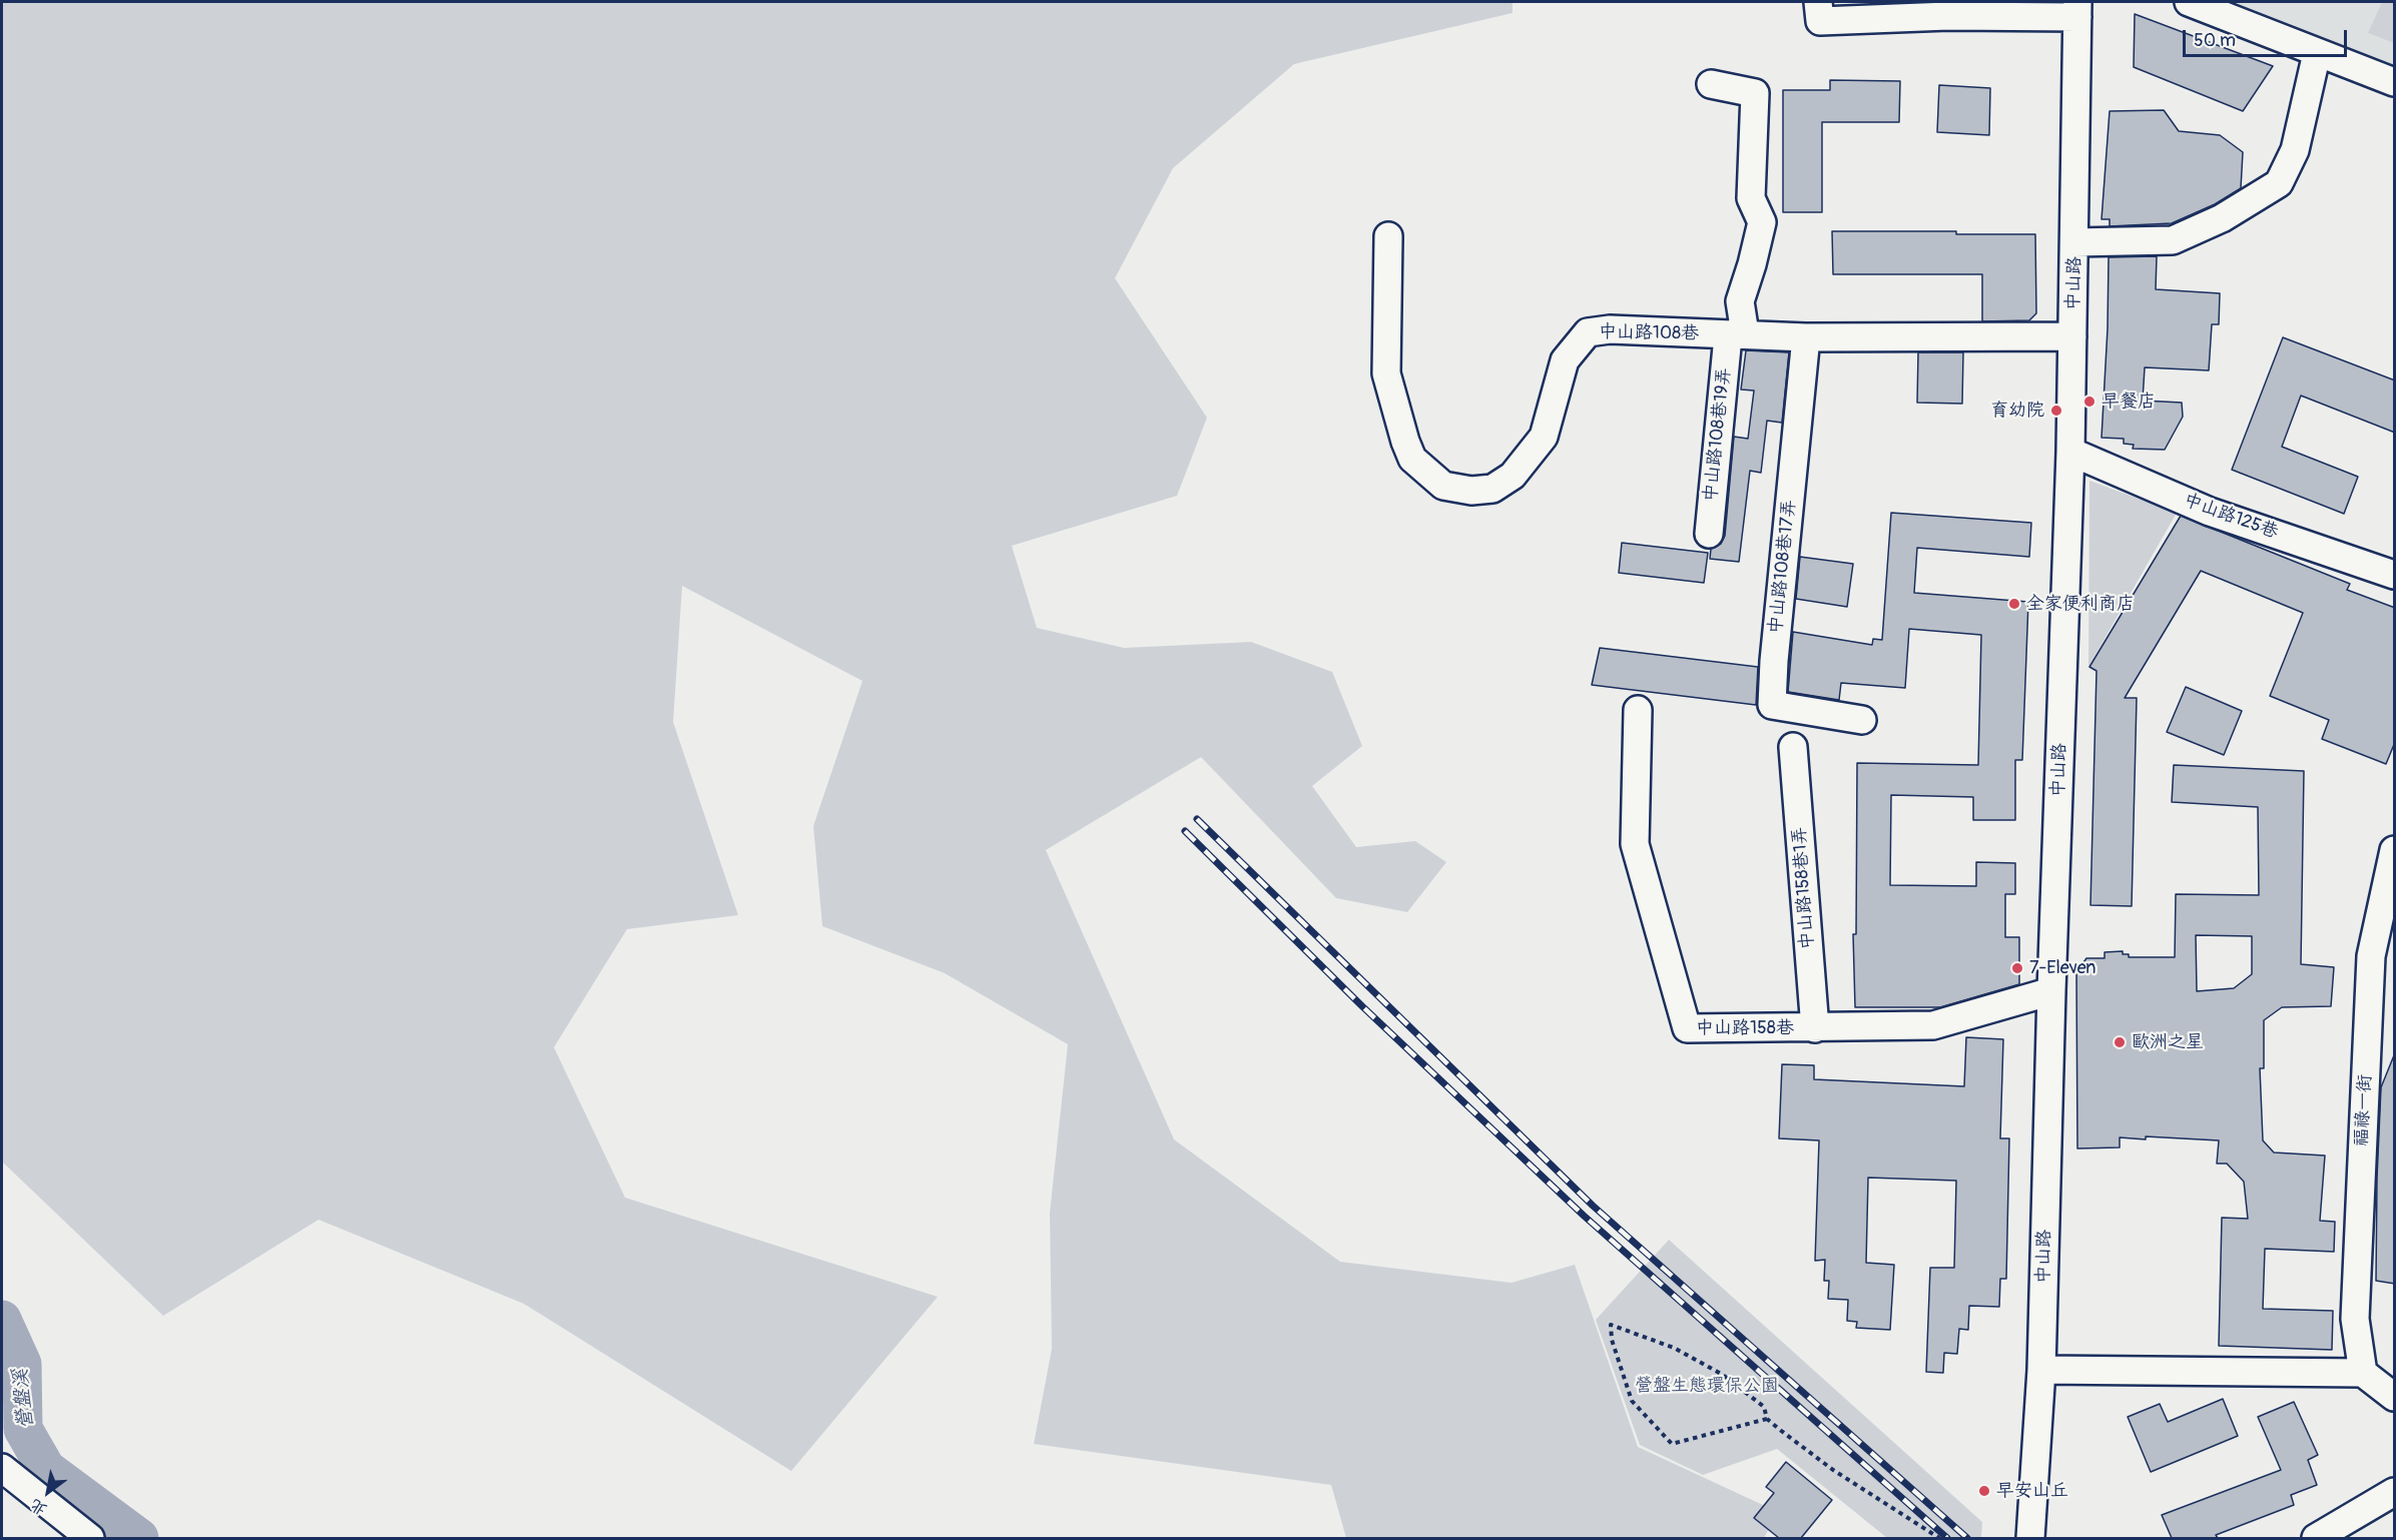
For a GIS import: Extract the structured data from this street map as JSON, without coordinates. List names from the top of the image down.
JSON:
{
  "streets": {
    "street": [
      "中山路",
      "中山路108巷",
      "中山路108巷19弄",
      "中山路125巷",
      "中山路108巷17弄",
      "中山路158巷1弄",
      "中山路158巷",
      "福祿一街"
    ]
  },
  "crossings": [
    ["中山路", "中山路108巷"],
    ["中山路", "中山路125巷"],
    ["中山路", "中山路158巷"],
    ["中山路108巷", "中山路108巷19弄"],
    ["中山路108巷", "中山路108巷17弄"],
    ["中山路158巷1弄", "中山路158巷"]
  ],
  "water": ["營盤溪"],
  "parks": ["營盤生態環保公園"],
  "places": [
    "早餐店",
    "育幼院",
    "全家便利商店",
    "7-Eleven",
    "歐洲之星",
    "早安山丘"
  ],
  "scale_bar": "50 m",
  "north": "bottom left"
}
